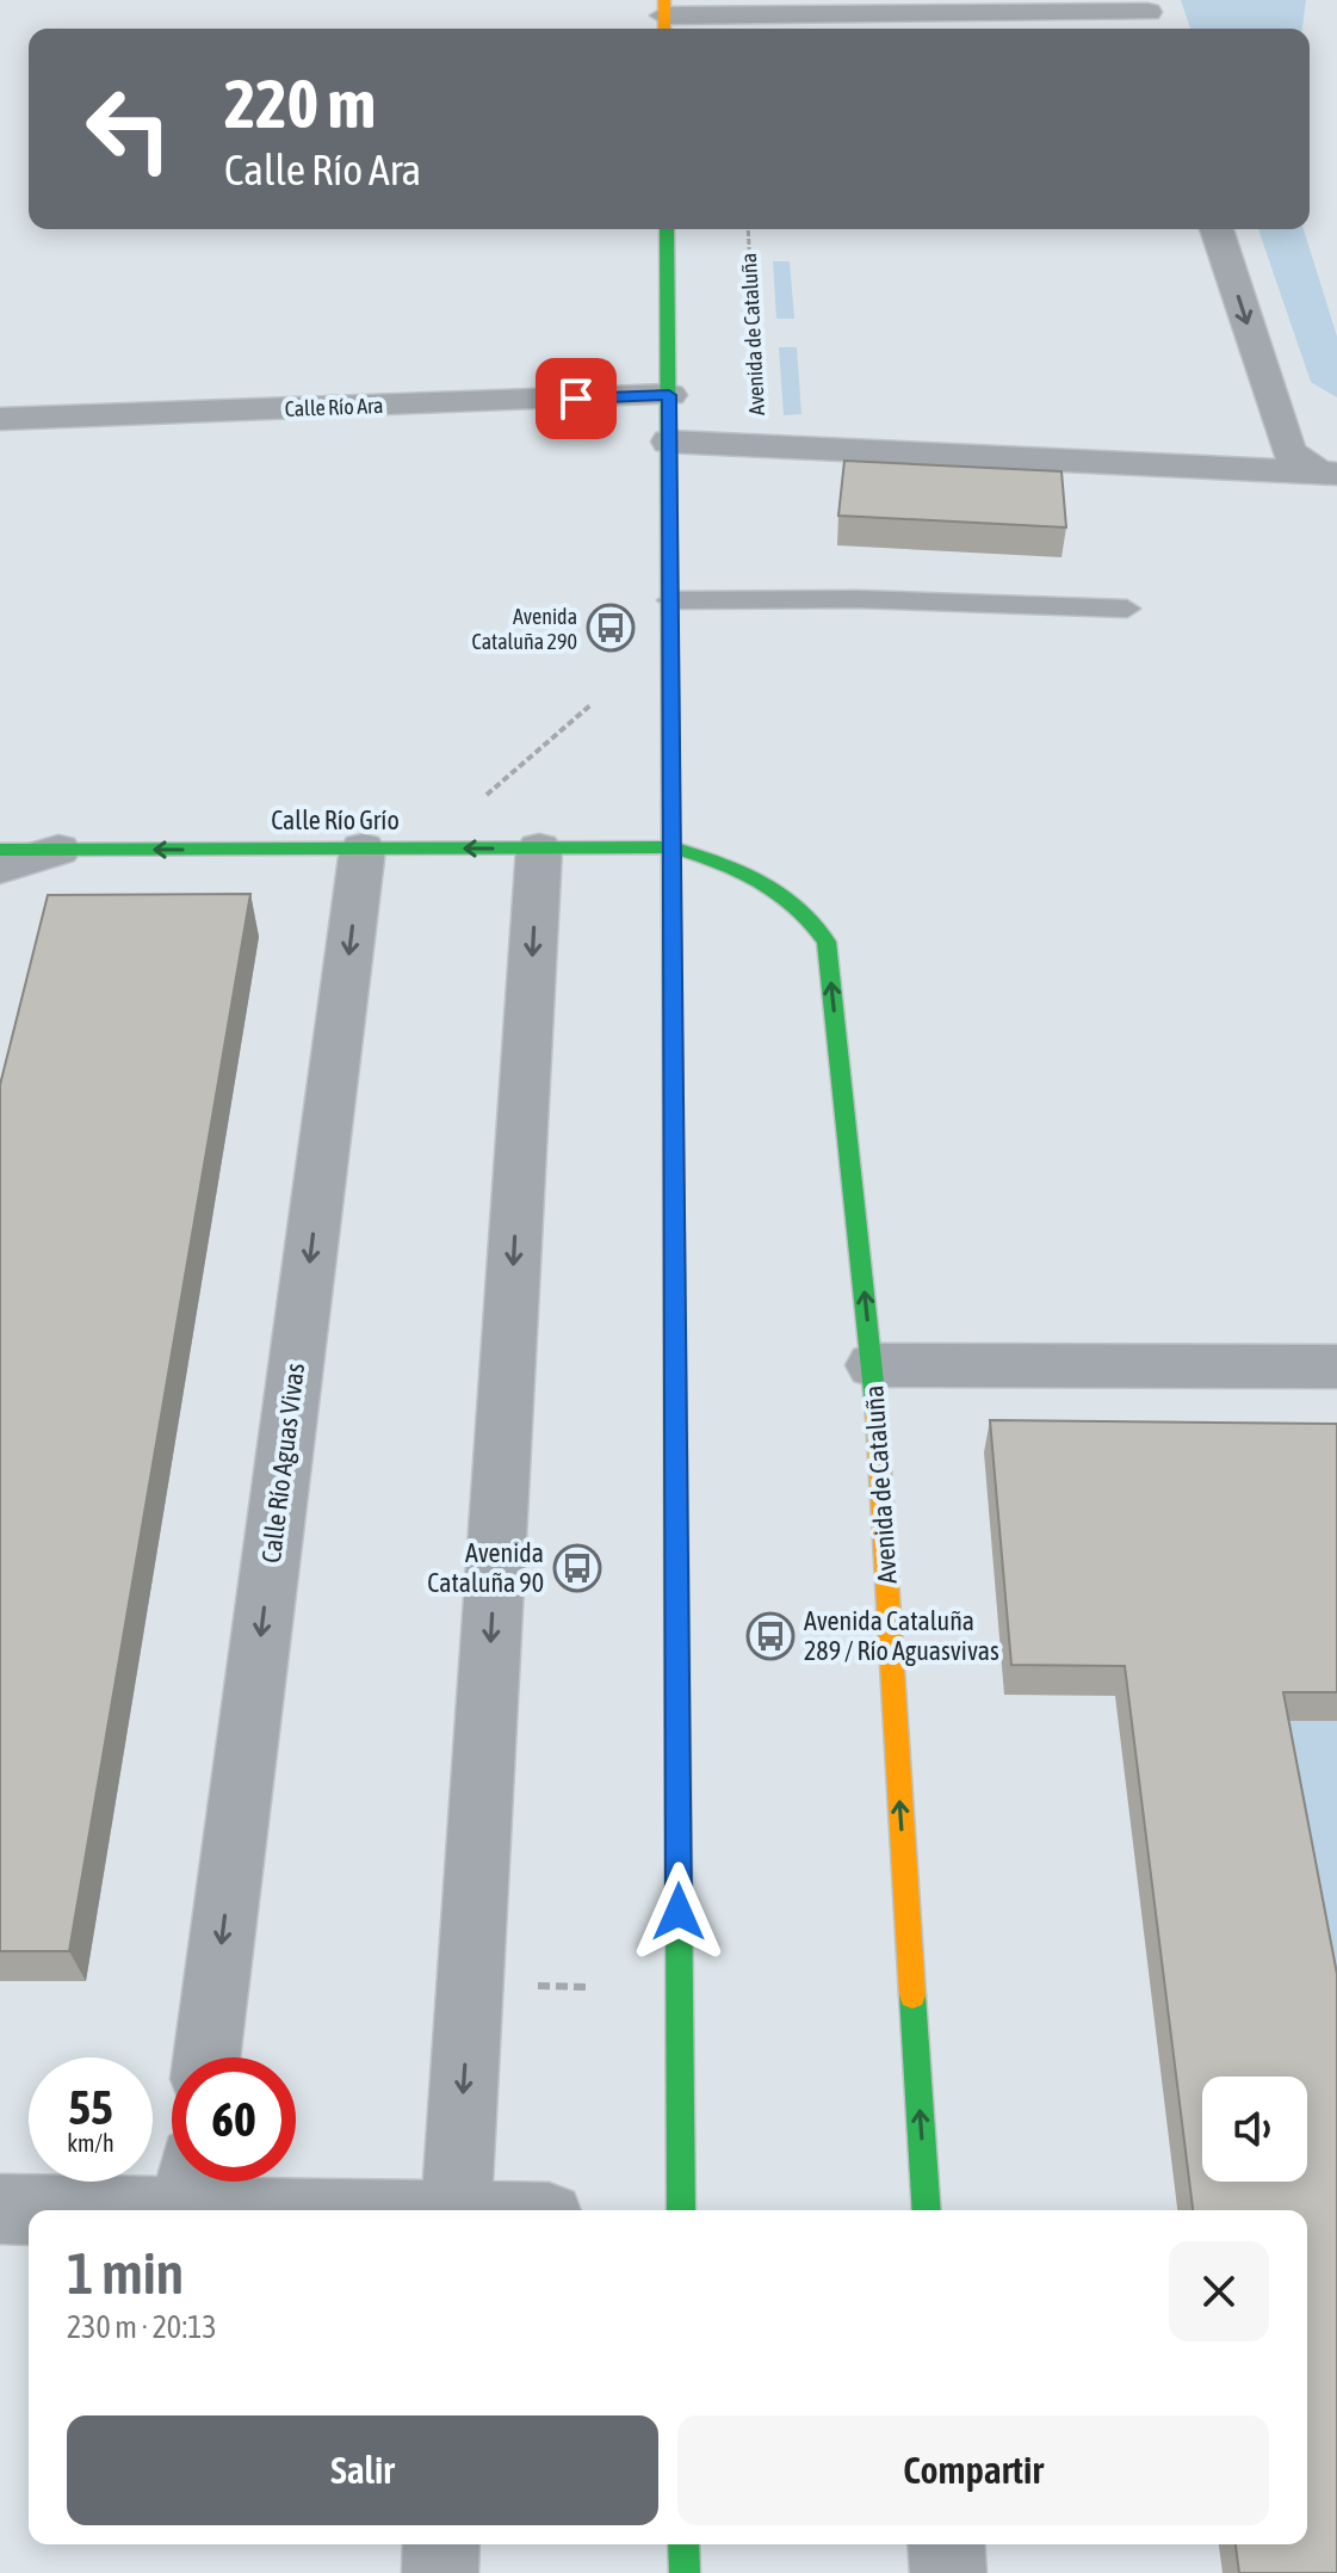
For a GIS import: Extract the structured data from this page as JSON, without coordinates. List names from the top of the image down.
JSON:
{
  "streets": {
    "main road": ["Avenida de Cataluña", "Calle Río Grío"],
    "street": ["Calle Río Ara", "Calle Río Aguas Vivas"]
  },
  "crossings": [
    ["Avenida de Cataluña", "Calle Río Grío"],
    ["Calle Río Grío", "Calle Río Aguas Vivas"]
  ],
  "one_way": ["Avenida de Cataluña", "Calle Río Grío"],
  "places": {
    "bus stop": ["Avenida Cataluña 290", "Avenida Cataluña 90", "Avenida Cataluña 289 / Río Aguasvivas"]
  },
  "page": {
    "turn": ["220 m", "Calle Río Ara"],
    "speed": "55 km/h",
    "limit": "60",
    "heading": ["1 min", "230 m · 20:13"],
    "buttons": ["Salir", "Compartir"]
  }
}
